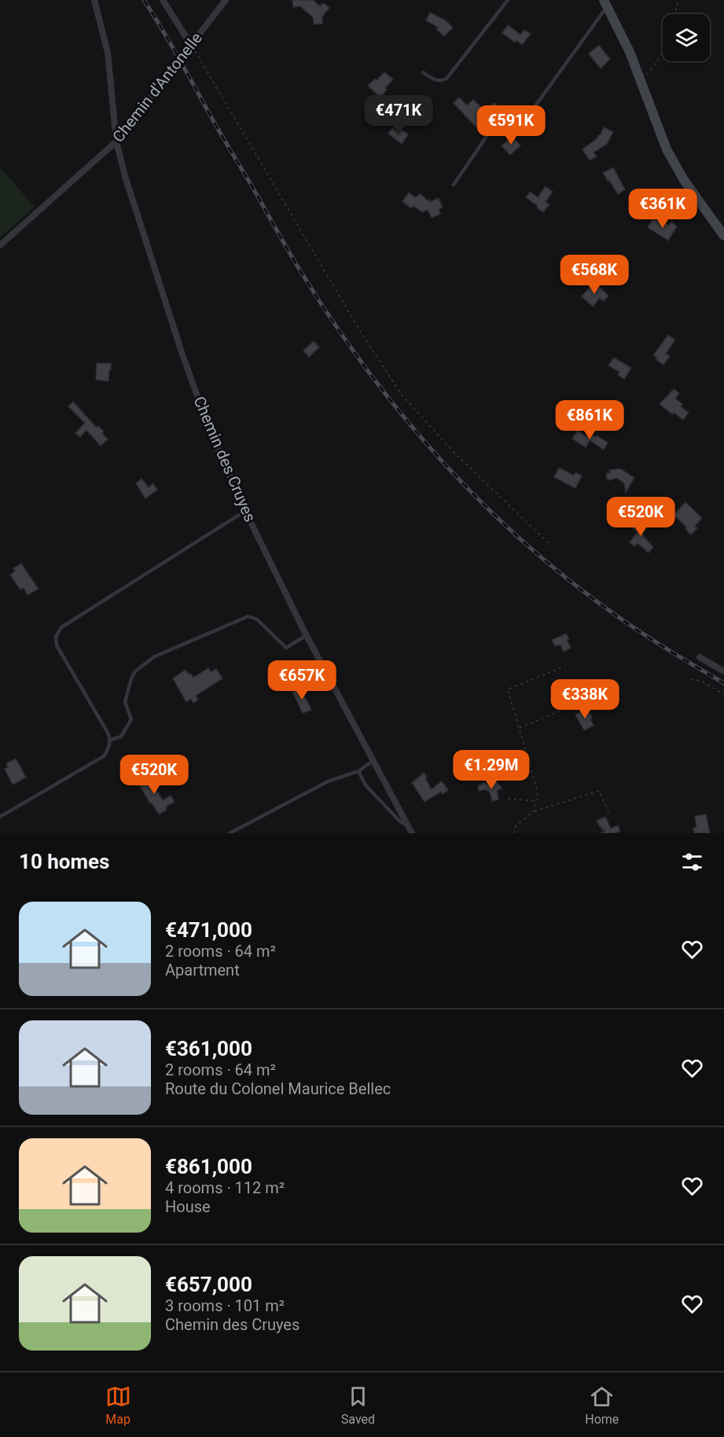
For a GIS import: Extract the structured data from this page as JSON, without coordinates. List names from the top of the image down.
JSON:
{
  "streets": {
    "street": ["Chemin d'Antonelle", "Chemin des Cruyes"]
  },
  "crossings": [
    ["Chemin d'Antonelle", "Chemin des Cruyes"]
  ],
  "page": {
    "price": [
      "€471K",
      "€591K",
      "€361K",
      "€568K",
      "€861K",
      "€520K",
      "€657K",
      "€338K",
      "€1.29M",
      "€520K"
    ],
    "heading": "10 homes",
    "list": [
      {
        "name": "€471,000",
        "note": "2 rooms · 64 m² · Apartment"
      },
      {
        "name": "€361,000",
        "note": "2 rooms · 64 m² · Route du Colonel Maurice Bellec"
      },
      {
        "name": "€861,000",
        "note": "4 rooms · 112 m² · House"
      },
      {
        "name": "€657,000",
        "note": "3 rooms · 101 m² · Chemin des Cruyes"
      }
    ],
    "tabs": ["Map", "Saved", "Home"]
  }
}
